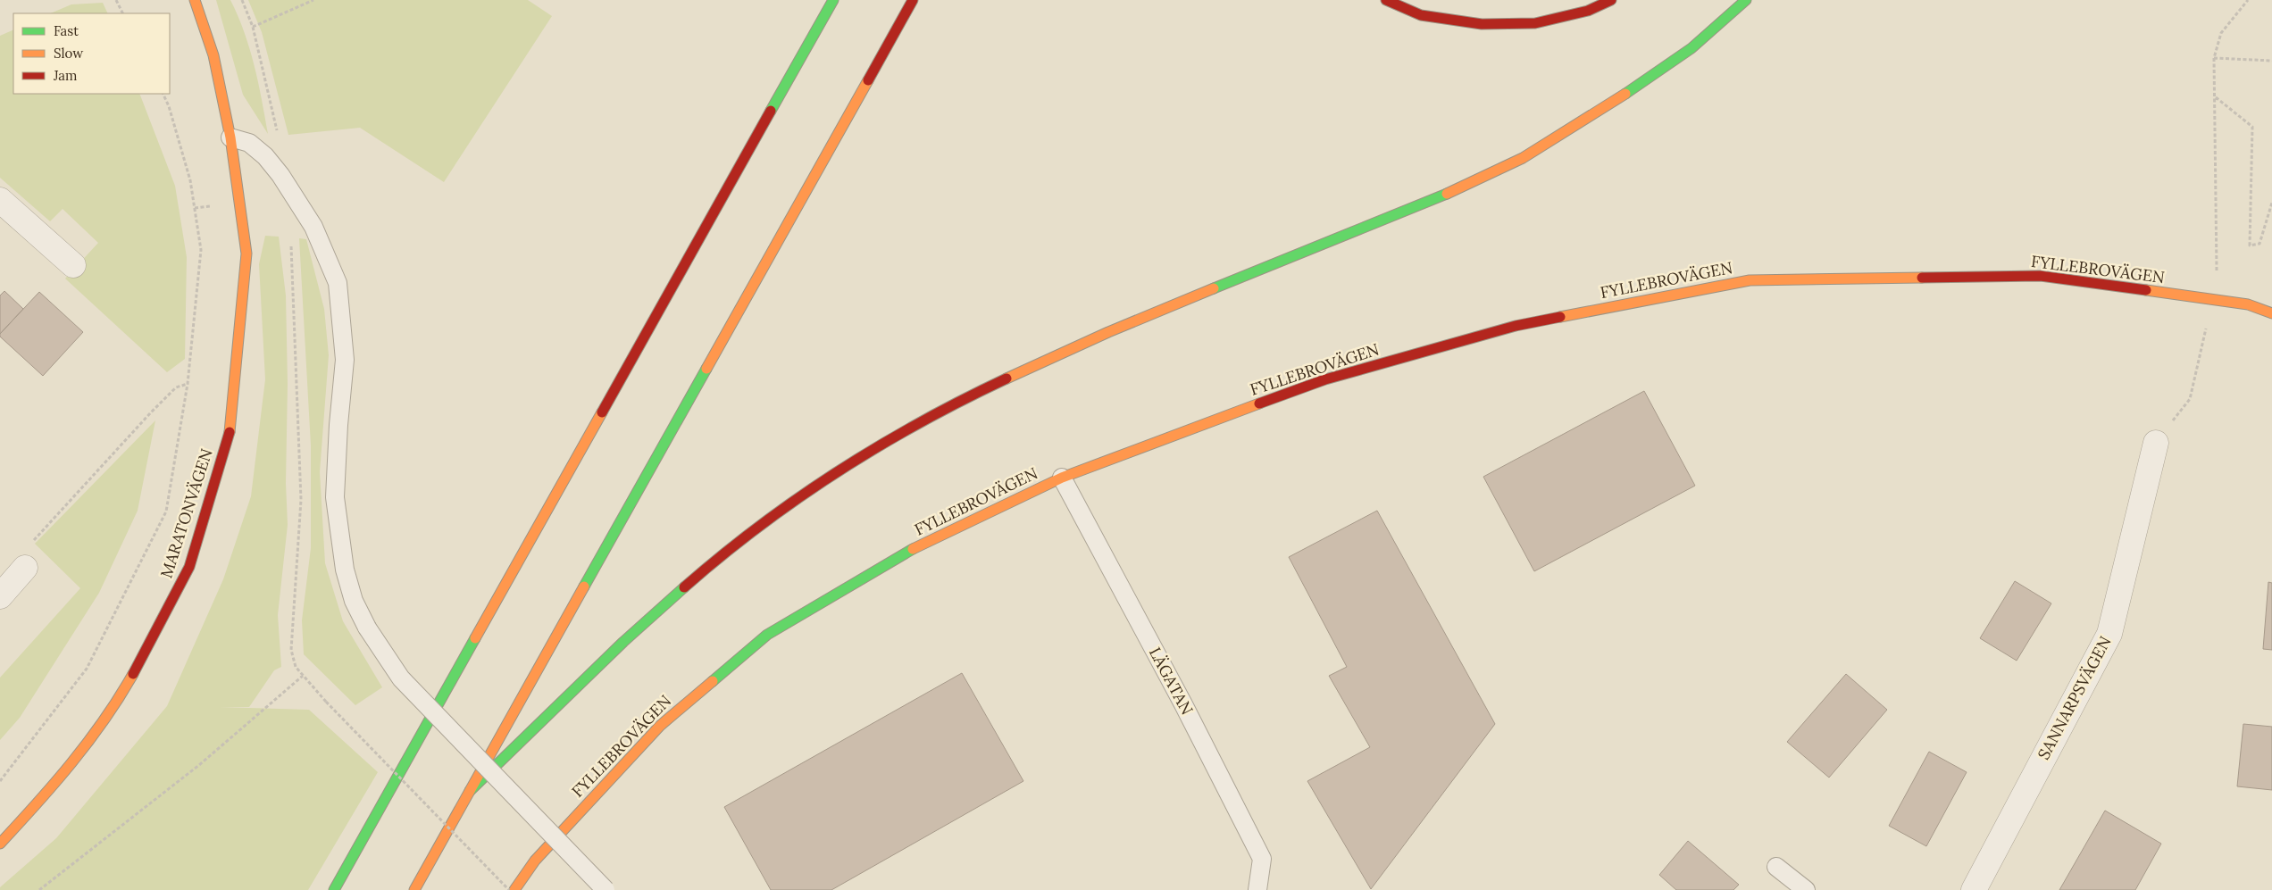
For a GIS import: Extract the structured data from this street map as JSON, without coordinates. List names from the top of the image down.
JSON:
{
  "streets": {
    "main road": ["FYLLEBROVÄGEN", "MARATONVÄGEN"],
    "street": ["SANNARPSVÄGEN"],
    "lane": ["LÄGATAN"]
  },
  "crossings": [
    ["FYLLEBROVÄGEN", "LÄGATAN"]
  ],
  "legend": ["Fast", "Slow", "Jam"]
}
